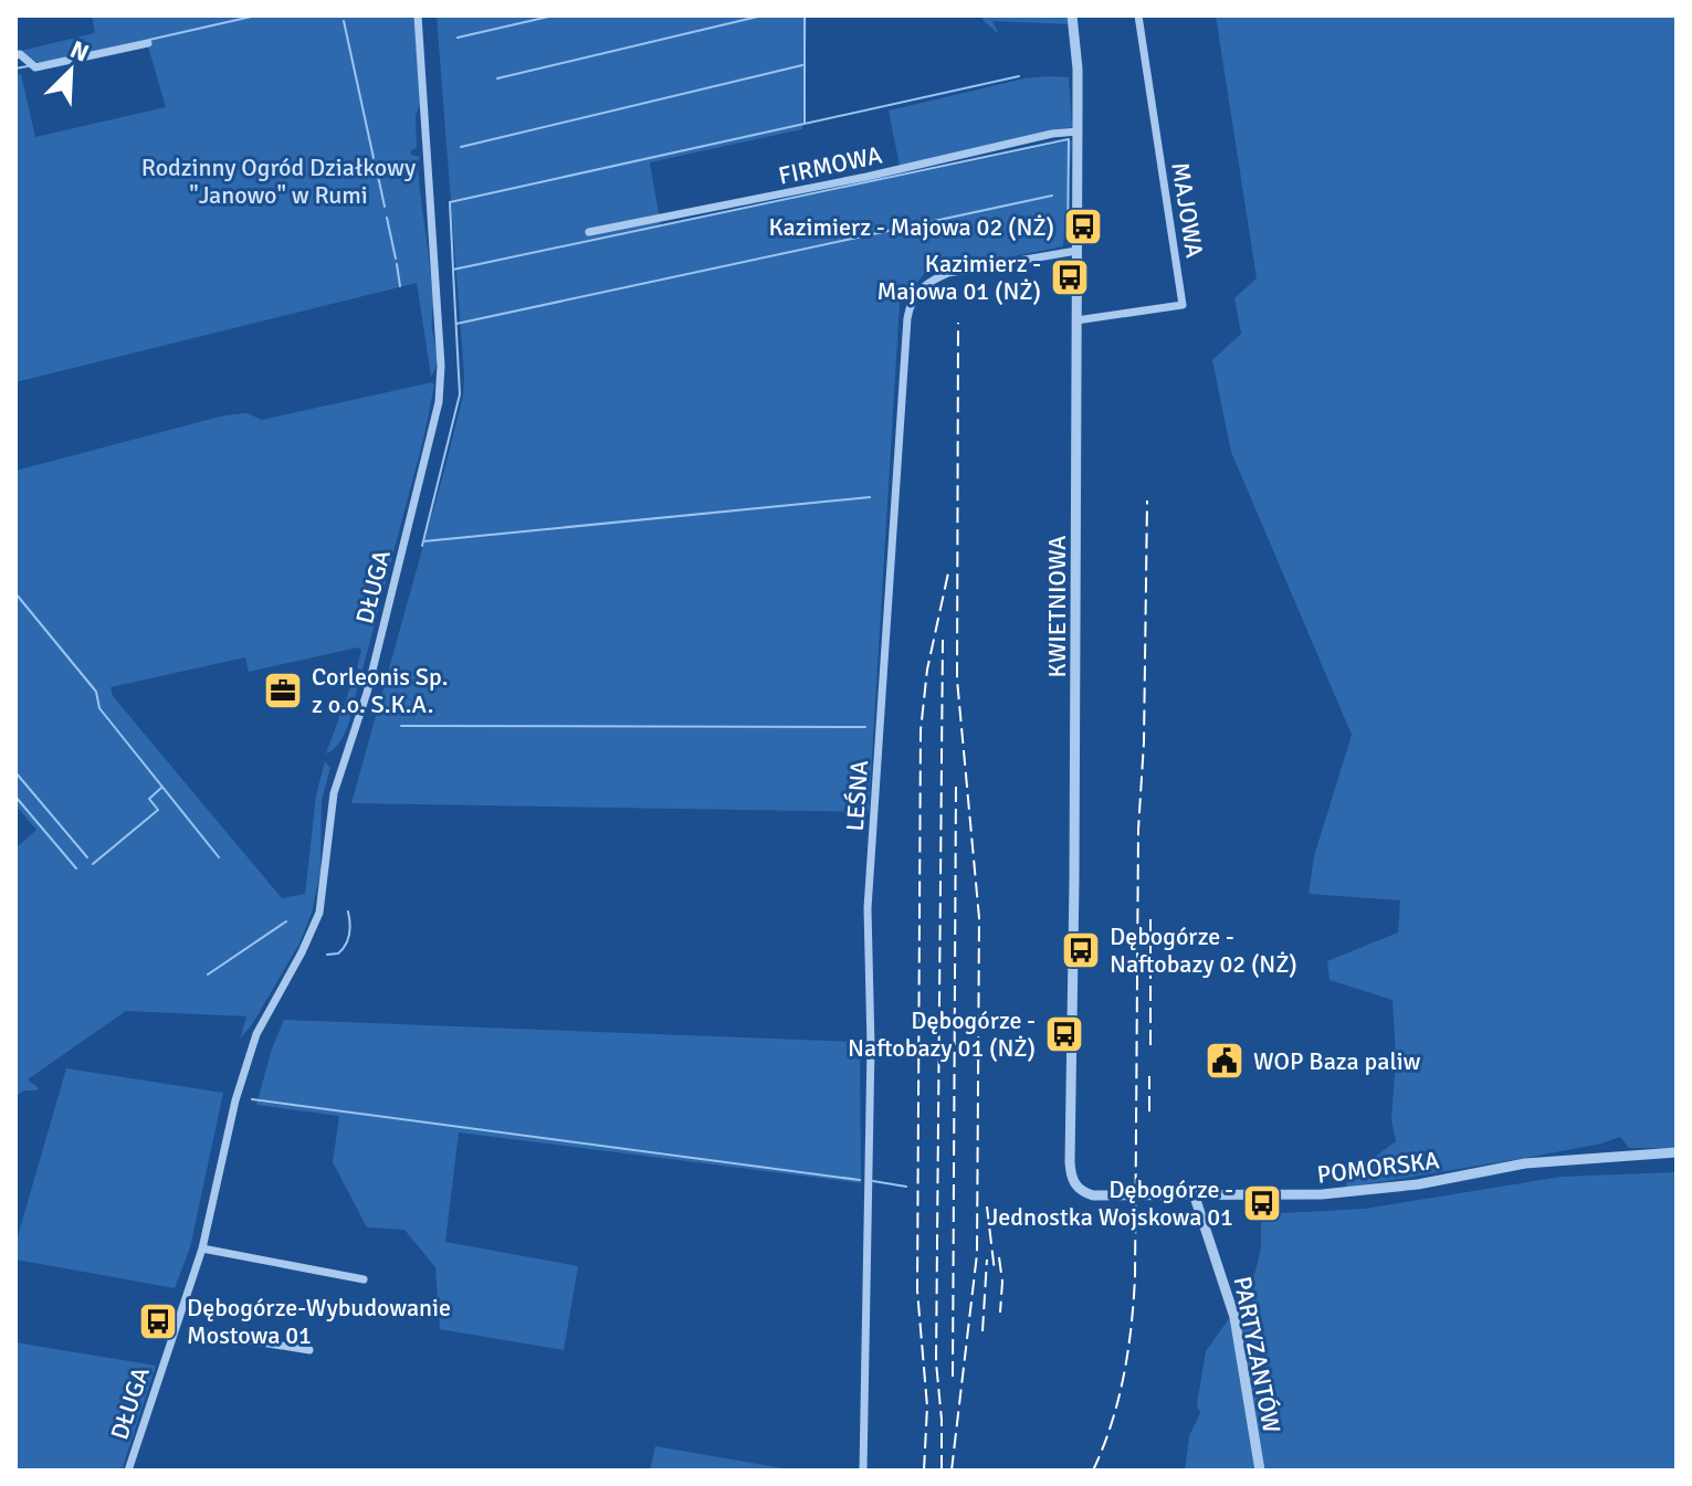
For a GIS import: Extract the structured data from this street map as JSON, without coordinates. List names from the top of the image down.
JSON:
{
  "streets": {
    "street": [
      "FIRMOWA",
      "MAJOWA",
      "DŁUGA",
      "KWIETNIOWA",
      "LEŚNA",
      "POMORSKA",
      "PARTYZANTÓW"
    ]
  },
  "crossings": [
    ["FIRMOWA", "KWIETNIOWA"],
    ["MAJOWA", "KWIETNIOWA"],
    ["KWIETNIOWA", "LEŚNA"],
    ["KWIETNIOWA", "POMORSKA"],
    ["POMORSKA", "PARTYZANTÓW"]
  ],
  "parks": ["Rodzinny Ogród Działkowy \"Janowo\" w Rumi"],
  "places": {
    "bus stop": [
      "Kazimierz - Majowa 02 (NŻ)",
      "Kazimierz - Majowa 01 (NŻ)",
      "Dębogórze - Naftobazy 02 (NŻ)",
      "Dębogórze - Naftobazy 01 (NŻ)",
      "Dębogórze - Jednostka Wojskowa 01",
      "Dębogórze-Wybudowanie Mostowa 01"
    ],
    "office": ["Corleonis Sp. z o.o. S.K.A."],
    "public building": ["WOP Baza paliw"]
  },
  "north": "top right"
}
